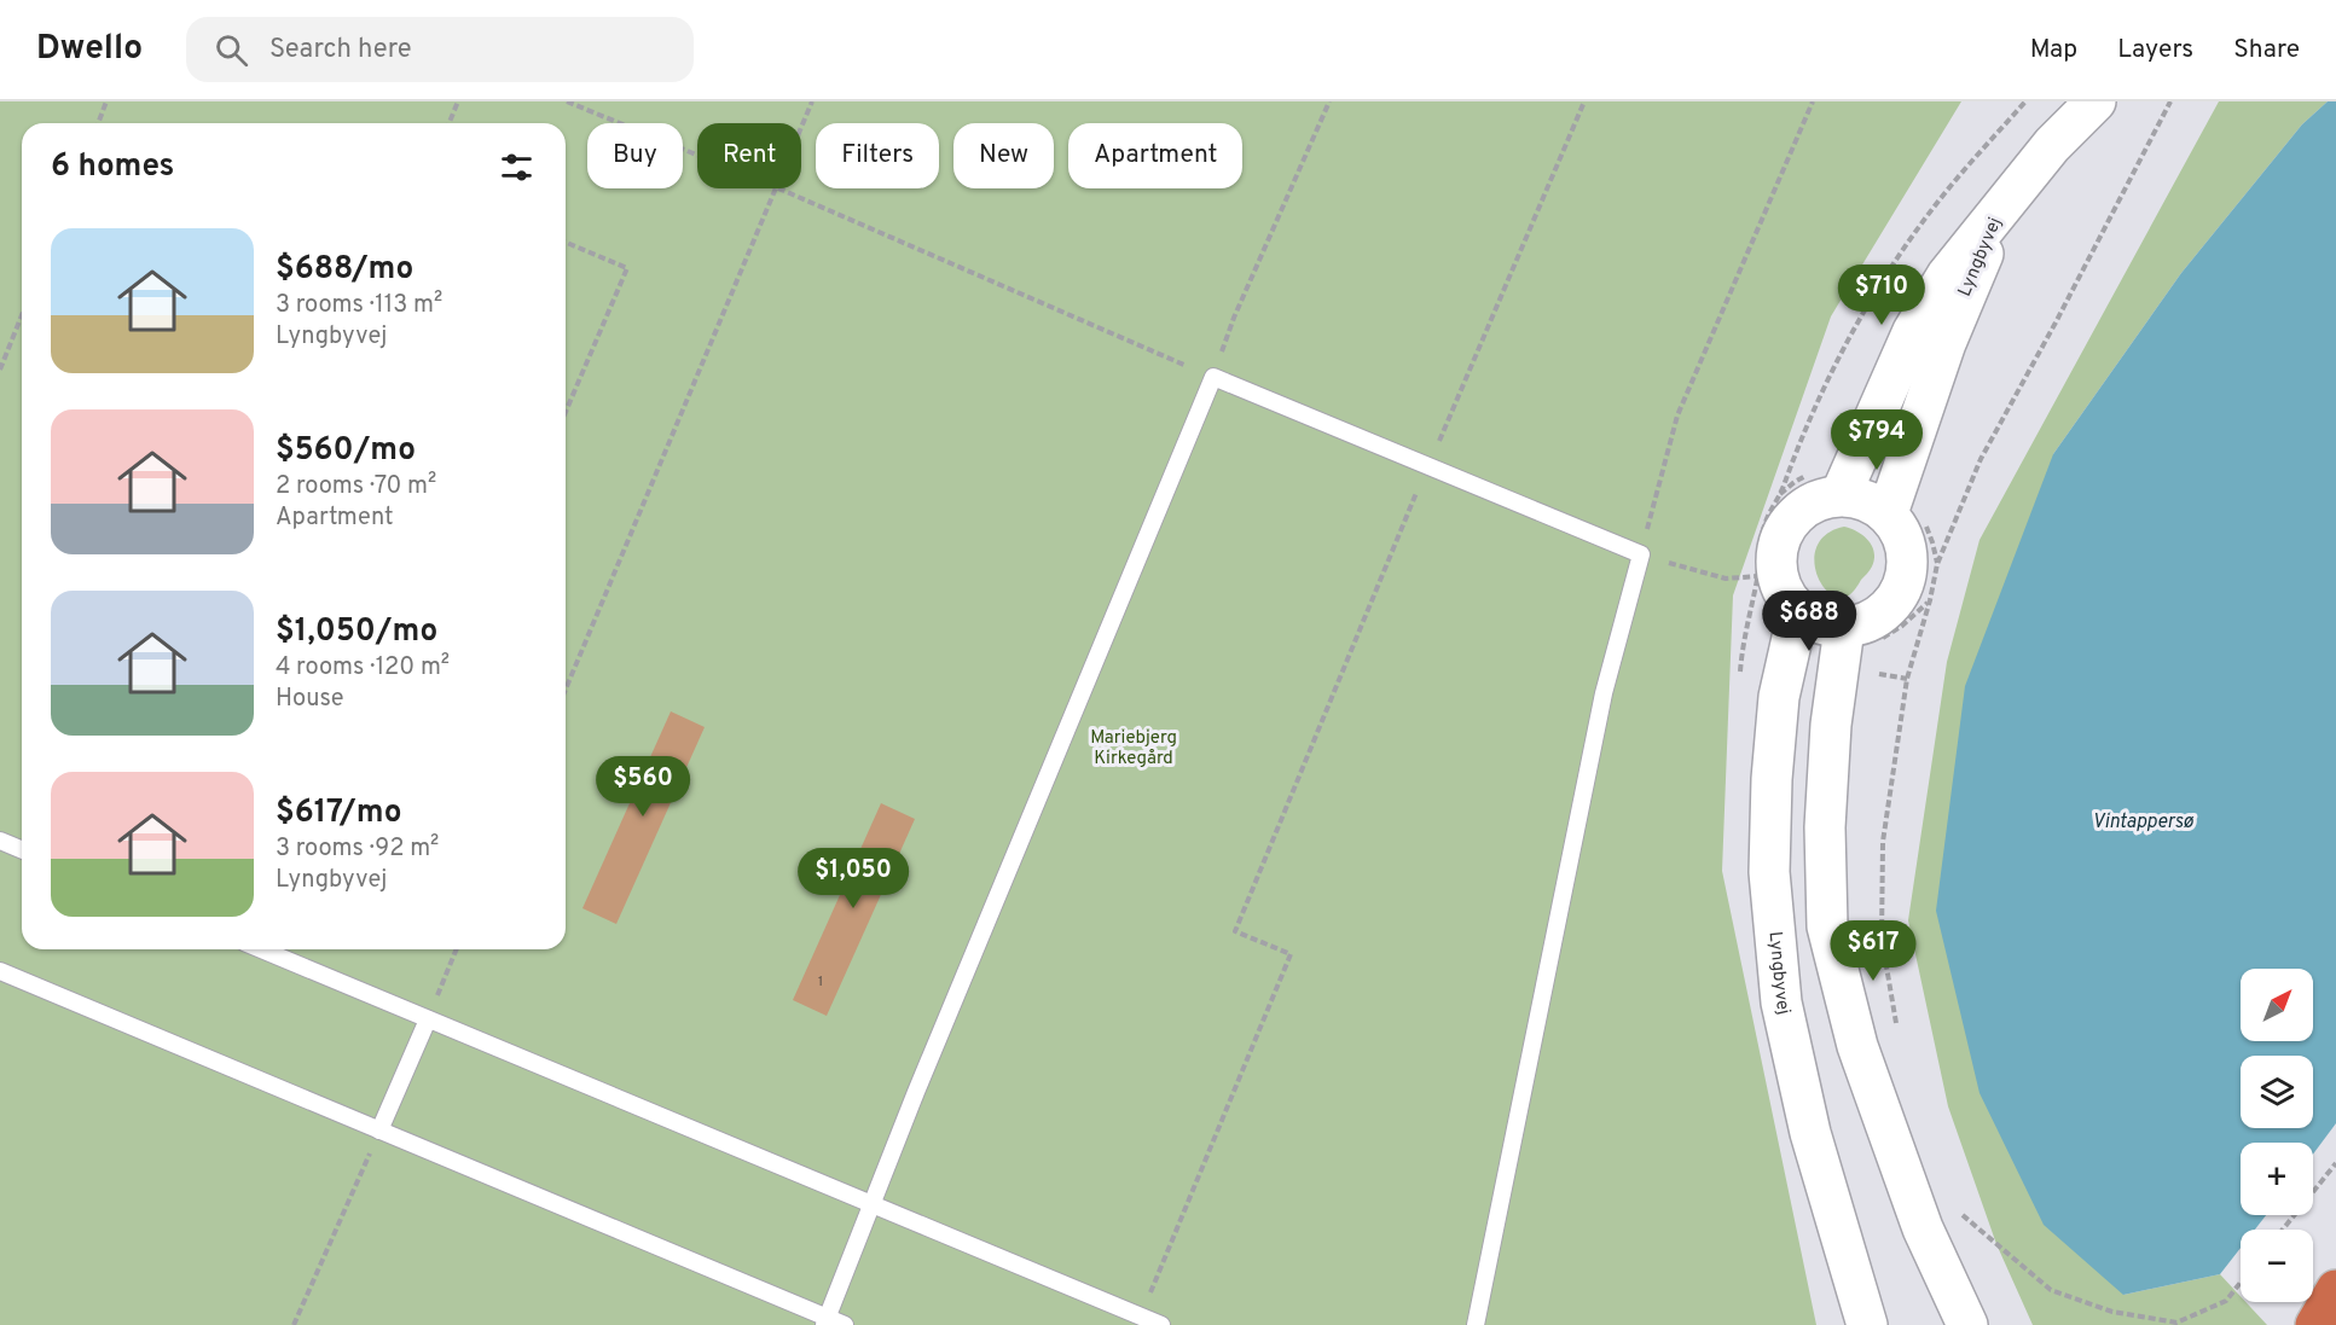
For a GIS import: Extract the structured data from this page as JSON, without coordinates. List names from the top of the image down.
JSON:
{
  "streets": {
    "street": ["Lyngbyvej"]
  },
  "water": ["Vintappersø"],
  "parks": ["Mariebjerg Kirkegård"],
  "house_numbers": ["1"],
  "north": "top right",
  "page": {
    "header": "Dwello",
    "search": "Search here",
    "nav": ["Map", "Layers", "Share"],
    "chip": [
      "Buy",
      "Rent",
      "Filters",
      "New",
      "Apartment"
    ],
    "heading": "6 homes",
    "list": [
      {
        "name": "$688/mo",
        "note": "3 rooms · 113 m² · Lyngbyvej"
      },
      {
        "name": "$560/mo",
        "note": "2 rooms · 70 m² · Apartment"
      },
      {
        "name": "$1,050/mo",
        "note": "4 rooms · 120 m² · House"
      },
      {
        "name": "$617/mo",
        "note": "3 rooms · 92 m² · Lyngbyvej"
      }
    ],
    "price": [
      "$710",
      "$794",
      "$688",
      "$560",
      "$1,050",
      "$617"
    ],
    "map_buttons": ["+", "−"]
  }
}
